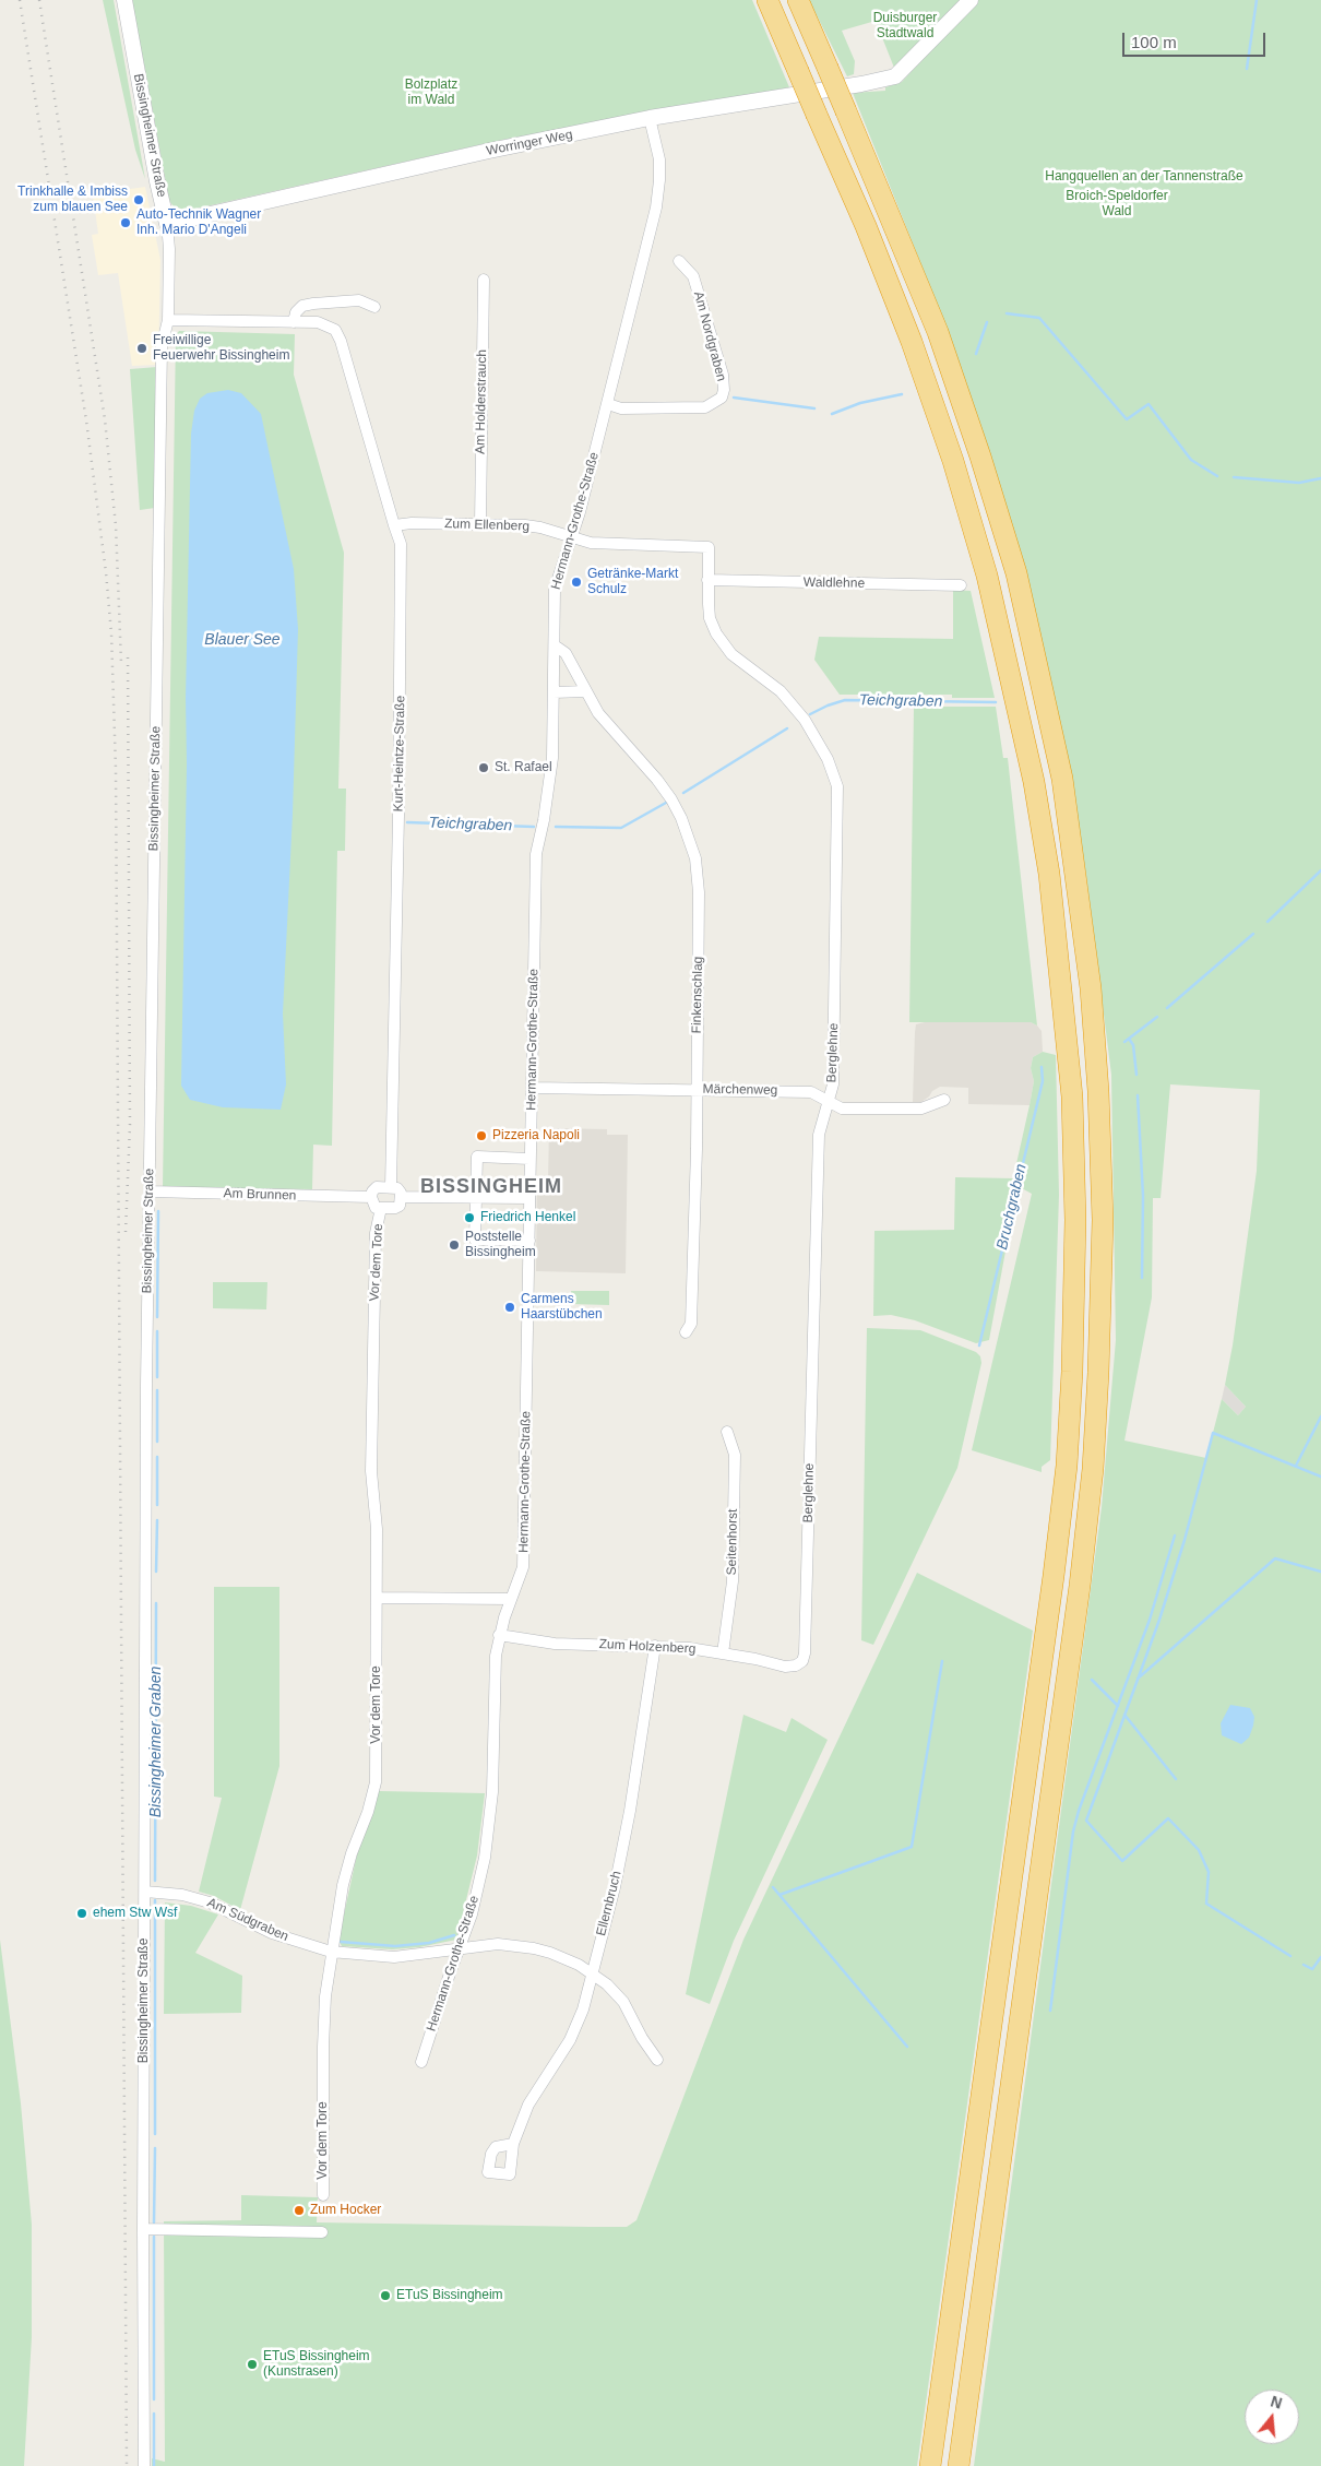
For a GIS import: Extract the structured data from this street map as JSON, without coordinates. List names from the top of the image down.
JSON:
{
  "streets": {
    "street": [
      "Bissingheimer Straße",
      "Worringer Weg",
      "Am Nordgraben",
      "Am Holderstrauch",
      "Hermann-Grothe-Straße",
      "Zum Ellenberg",
      "Waldlehne",
      "Kurt-Heintze-Straße",
      "Finkenschlag",
      "Berglehne",
      "Märchenweg",
      "Am Brunnen",
      "Vor dem Tore",
      "Seitenhorst",
      "Zum Holzenberg",
      "Ellernbruch",
      "Am Südgraben"
    ]
  },
  "crossings": [
    ["Bissingheimer Straße", "Worringer Weg"],
    ["Bissingheimer Straße", "Am Brunnen"],
    ["Bissingheimer Straße", "Am Südgraben"],
    ["Worringer Weg", "Hermann-Grothe-Straße"],
    ["Am Nordgraben", "Hermann-Grothe-Straße"],
    ["Am Holderstrauch", "Zum Ellenberg"],
    ["Hermann-Grothe-Straße", "Zum Ellenberg"],
    ["Hermann-Grothe-Straße", "Finkenschlag"],
    ["Hermann-Grothe-Straße", "Märchenweg"],
    ["Hermann-Grothe-Straße", "Zum Holzenberg"],
    ["Hermann-Grothe-Straße", "Am Südgraben"],
    ["Zum Ellenberg", "Kurt-Heintze-Straße"],
    ["Zum Ellenberg", "Berglehne"],
    ["Waldlehne", "Berglehne"],
    ["Kurt-Heintze-Straße", "Am Brunnen"],
    ["Kurt-Heintze-Straße", "Vor dem Tore"],
    ["Finkenschlag", "Märchenweg"],
    ["Berglehne", "Märchenweg"],
    ["Berglehne", "Zum Holzenberg"],
    ["Am Brunnen", "Vor dem Tore"],
    ["Vor dem Tore", "Am Südgraben"],
    ["Seitenhorst", "Zum Holzenberg"],
    ["Zum Holzenberg", "Ellernbruch"],
    ["Ellernbruch", "Am Südgraben"]
  ],
  "districts": ["BISSINGHEIM"],
  "water": [
    "Blauer See",
    "Teichgraben",
    "Bruchgraben",
    "Bissingheimer Graben"
  ],
  "parks": [
    "Duisburger Stadtwald",
    "Bolzplatz im Wald",
    "Hangquellen an der Tannenstraße",
    "Broich-Speldorfer Wald"
  ],
  "places": [
    "Trinkhalle & Imbiss zum blauen See",
    "Auto-Technik Wagner Inh. Mario D'Angeli",
    "Freiwillige Feuerwehr Bissingheim",
    "Getränke-Markt Schulz",
    "St. Rafael",
    "Pizzeria Napoli",
    "Friedrich Henkel",
    "Poststelle Bissingheim",
    "Carmens Haarstübchen",
    "ehem Stw Wsf",
    "Zum Hocker",
    "ETuS Bissingheim",
    "ETuS Bissingheim (Kunstrasen)"
  ],
  "scale_bar": "100 m",
  "north": "top"
}
